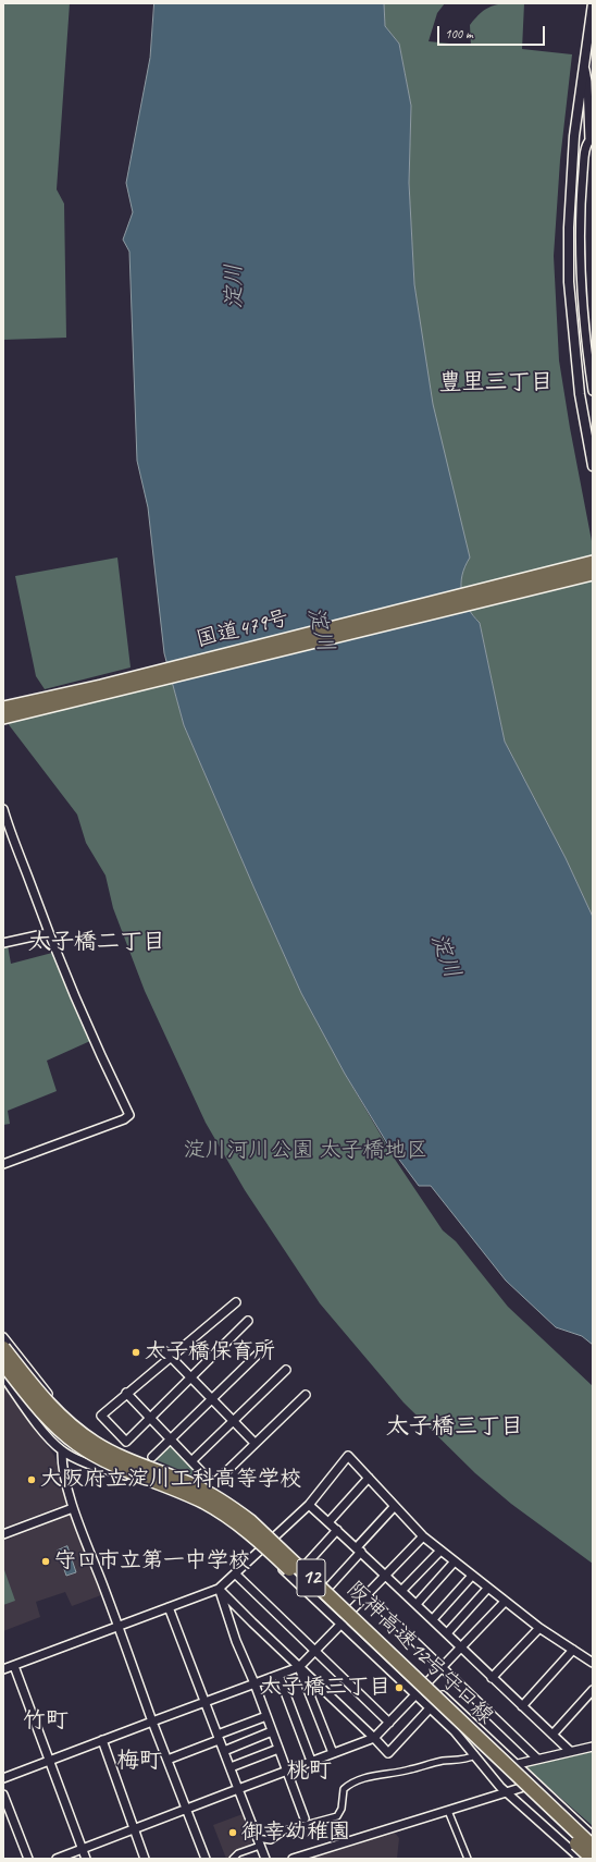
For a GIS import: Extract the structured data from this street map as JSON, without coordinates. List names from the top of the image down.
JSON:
{
  "streets": {
    "highway": ["国道479号", "12", "阪神高速12号守口線"]
  },
  "districts": [
    "豊里三丁目",
    "太子橋二丁目",
    "太子橋三丁目",
    "竹町",
    "梅町",
    "桃町"
  ],
  "water": ["淀川"],
  "parks": ["淀川河川公園 太子橋地区"],
  "places": [
    "太子橋保育所",
    "大阪府立淀川工科高等学校",
    "守口市立第一中学校",
    "太子橋三丁目",
    "御幸幼稚園"
  ],
  "scale_bar": "100 m"
}
